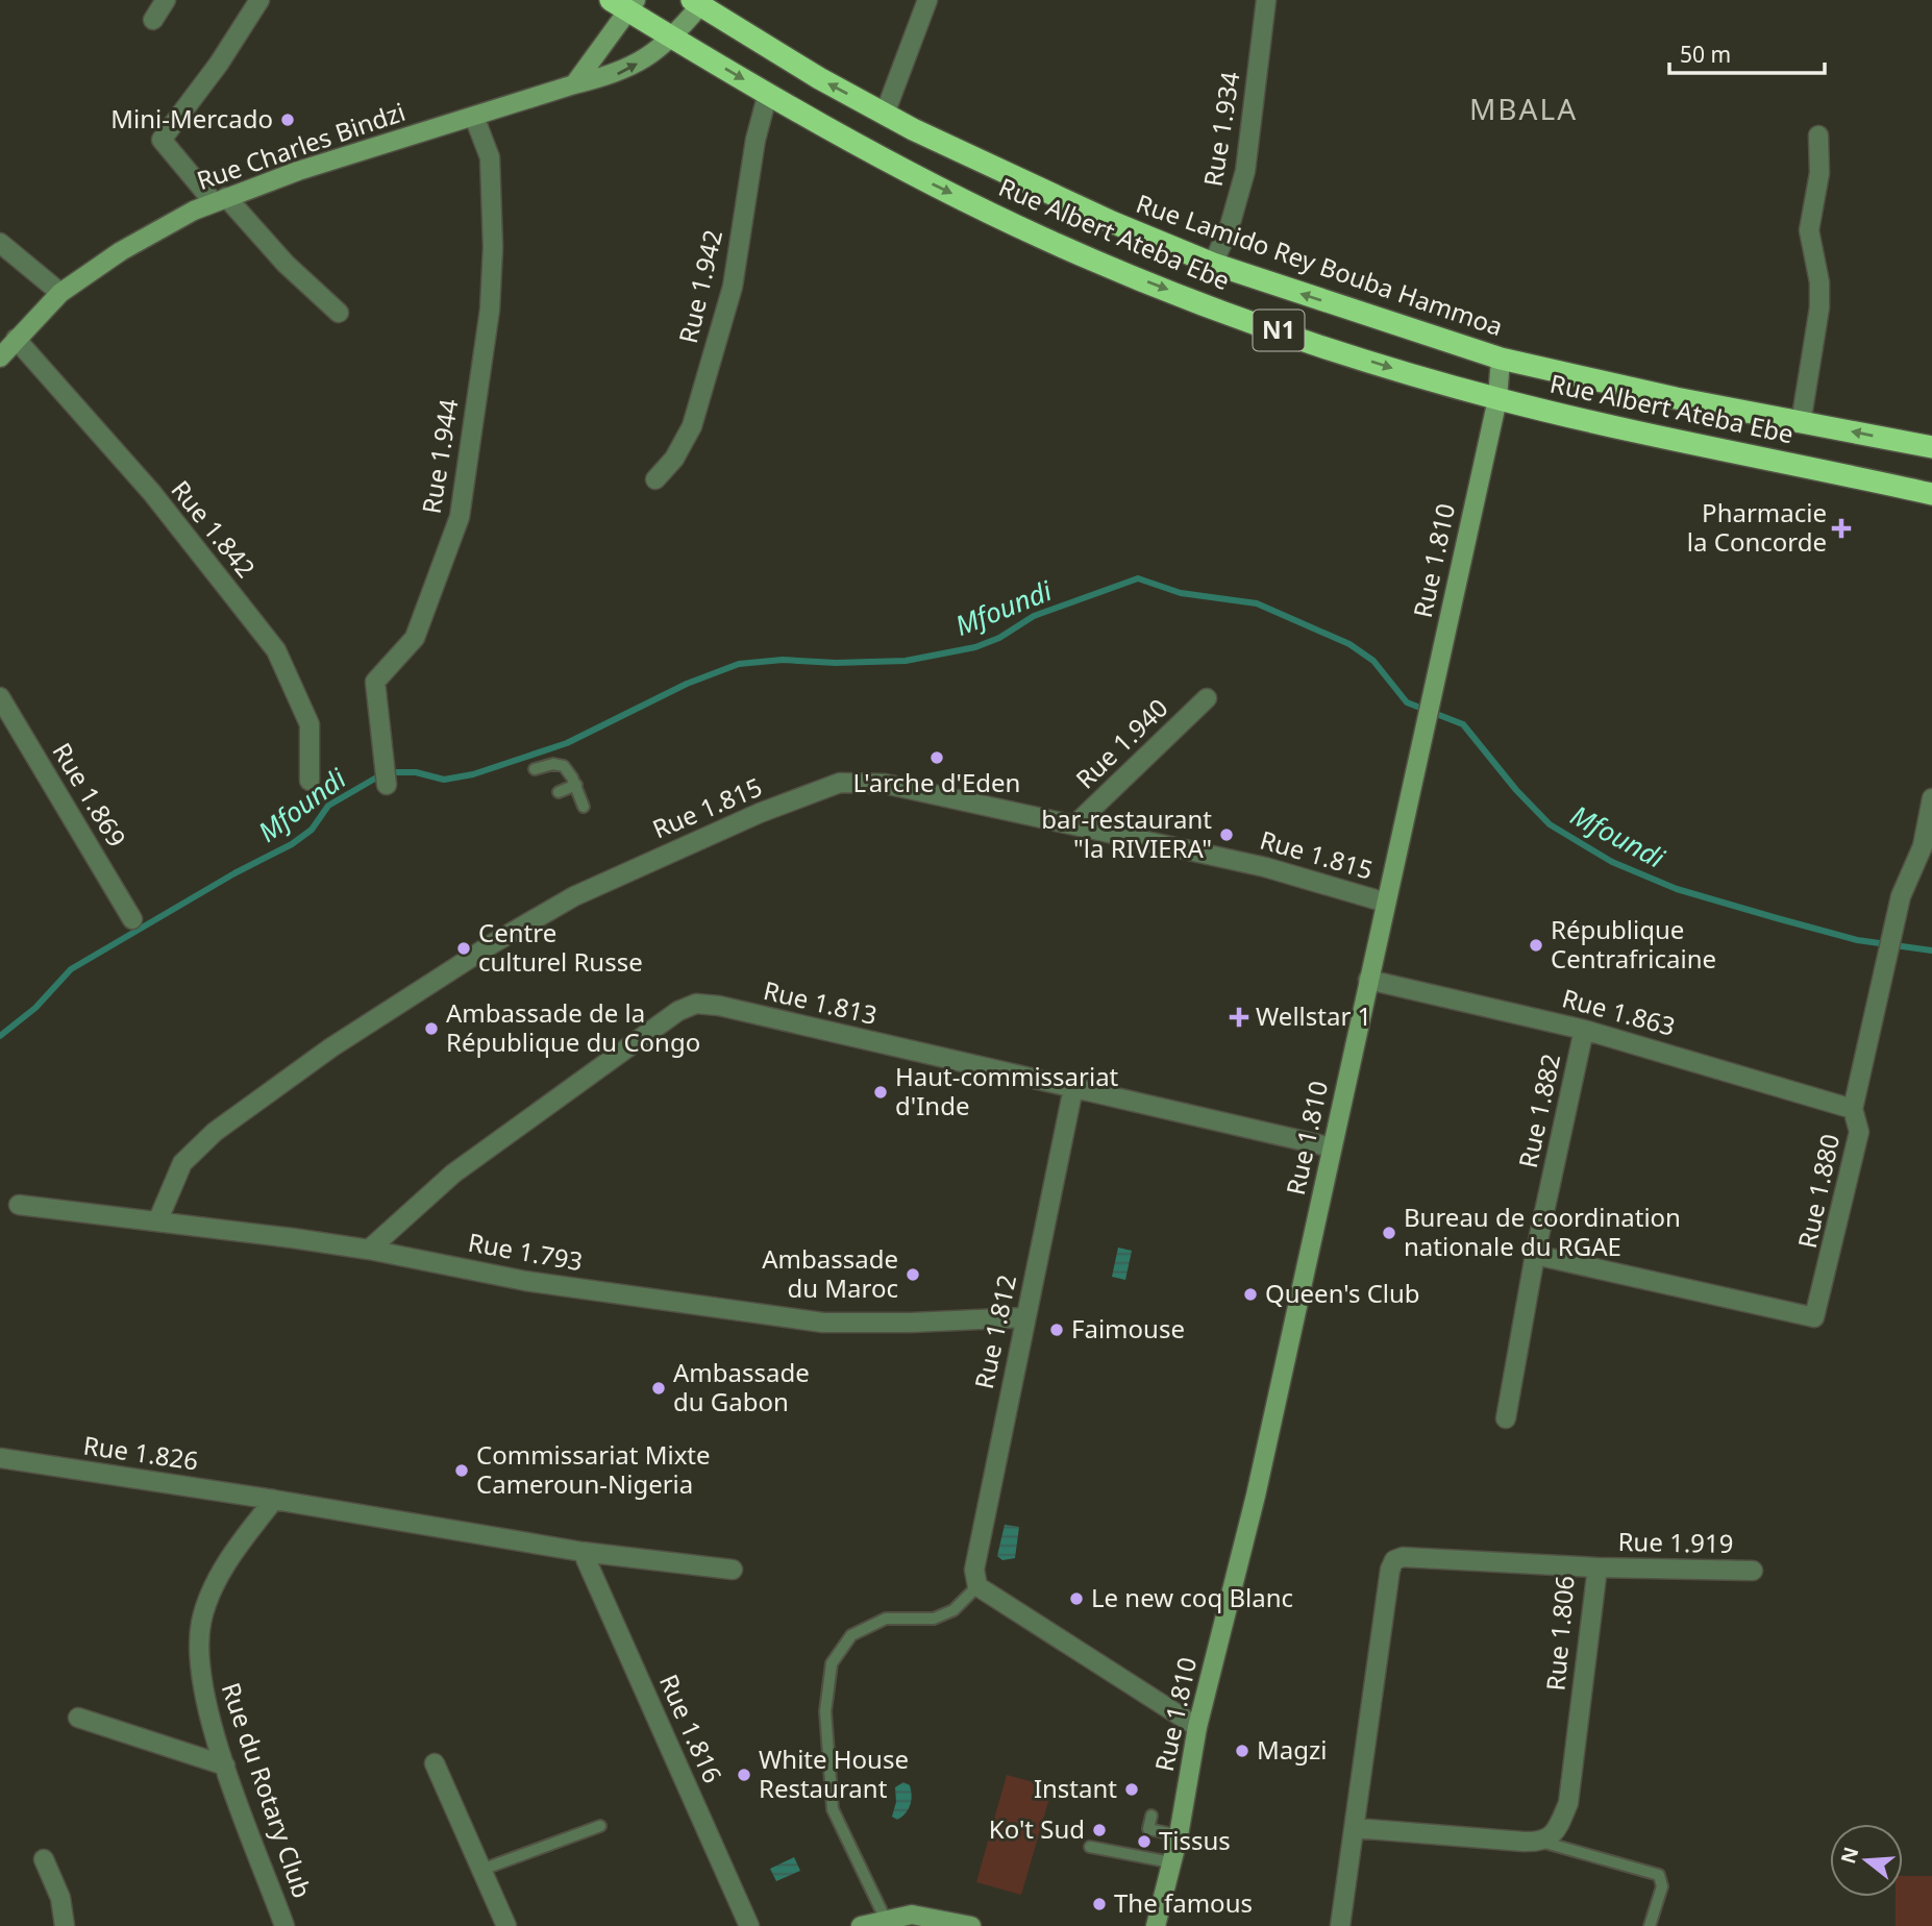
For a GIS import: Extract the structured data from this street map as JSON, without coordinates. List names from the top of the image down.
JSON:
{
  "streets": {
    "highway": ["Rue Albert Ateba Ebe", "Rue Lamido Rey Bouba Hammoa", "N1"],
    "street": [
      "Rue 1.934",
      "Rue Charles Bindzi",
      "Rue 1.942",
      "Rue 1.944",
      "Rue 1.842",
      "Rue 1.810",
      "Rue 1.940",
      "Rue 1.869",
      "Rue 1.815",
      "Rue 1.813",
      "Rue 1.863",
      "Rue 1.882",
      "Rue 1.880",
      "Rue 1.793",
      "Rue 1.812",
      "Rue 1.826",
      "Rue 1.919",
      "Rue 1.806",
      "Rue 1.816",
      "Rue du Rotary Club"
    ]
  },
  "crossings": [
    ["Rue 1.934", "Rue Lamido Rey Bouba Hammoa"],
    ["Rue Charles Bindzi", "Rue Albert Ateba Ebe"],
    ["Rue Charles Bindzi", "Rue Lamido Rey Bouba Hammoa"],
    ["Rue Charles Bindzi", "Rue 1.944"],
    ["Rue Charles Bindzi", "Rue 1.842"],
    ["Rue Albert Ateba Ebe", "Rue 1.942"],
    ["Rue Albert Ateba Ebe", "Rue 1.810"],
    ["Rue Lamido Rey Bouba Hammoa", "Rue 1.810"],
    ["Rue 1.810", "Rue 1.815"],
    ["Rue 1.810", "Rue 1.813"],
    ["Rue 1.810", "Rue 1.863"],
    ["Rue 1.940", "Rue 1.815"],
    ["Rue 1.815", "Rue 1.793"],
    ["Rue 1.813", "Rue 1.793"],
    ["Rue 1.813", "Rue 1.812"],
    ["Rue 1.863", "Rue 1.882"],
    ["Rue 1.863", "Rue 1.880"],
    ["Rue 1.882", "Rue 1.880"],
    ["Rue 1.793", "Rue 1.812"],
    ["Rue 1.826", "Rue du Rotary Club"],
    ["Rue 1.919", "Rue 1.806"]
  ],
  "one_way": ["Rue Albert Ateba Ebe", "Rue Lamido Rey Bouba Hammoa"],
  "districts": ["MBALA"],
  "water": ["Mfoundi"],
  "places": {
    "other": [
      "Mini-Mercado",
      "L'arche d'Eden",
      "bar-restaurant \"la RIVIERA\"",
      "République Centrafricaine",
      "Centre culturel Russe",
      "Ambassade de la République du Congo",
      "Haut-commissariat d'Inde",
      "Bureau de coordination nationale du RGAE",
      "Ambassade du Maroc",
      "Queen's Club",
      "Faimouse",
      "Ambassade du Gabon",
      "Commissariat Mixte Cameroun-Nigeria",
      "Le new coq Blanc",
      "Magzi",
      "White House Restaurant",
      "Instant",
      "Ko't Sud",
      "Tissus",
      "The famous"
    ],
    "health": ["Pharmacie la Concorde", "Wellstar 1"]
  },
  "scale_bar": "50 m",
  "north": "left"
}
